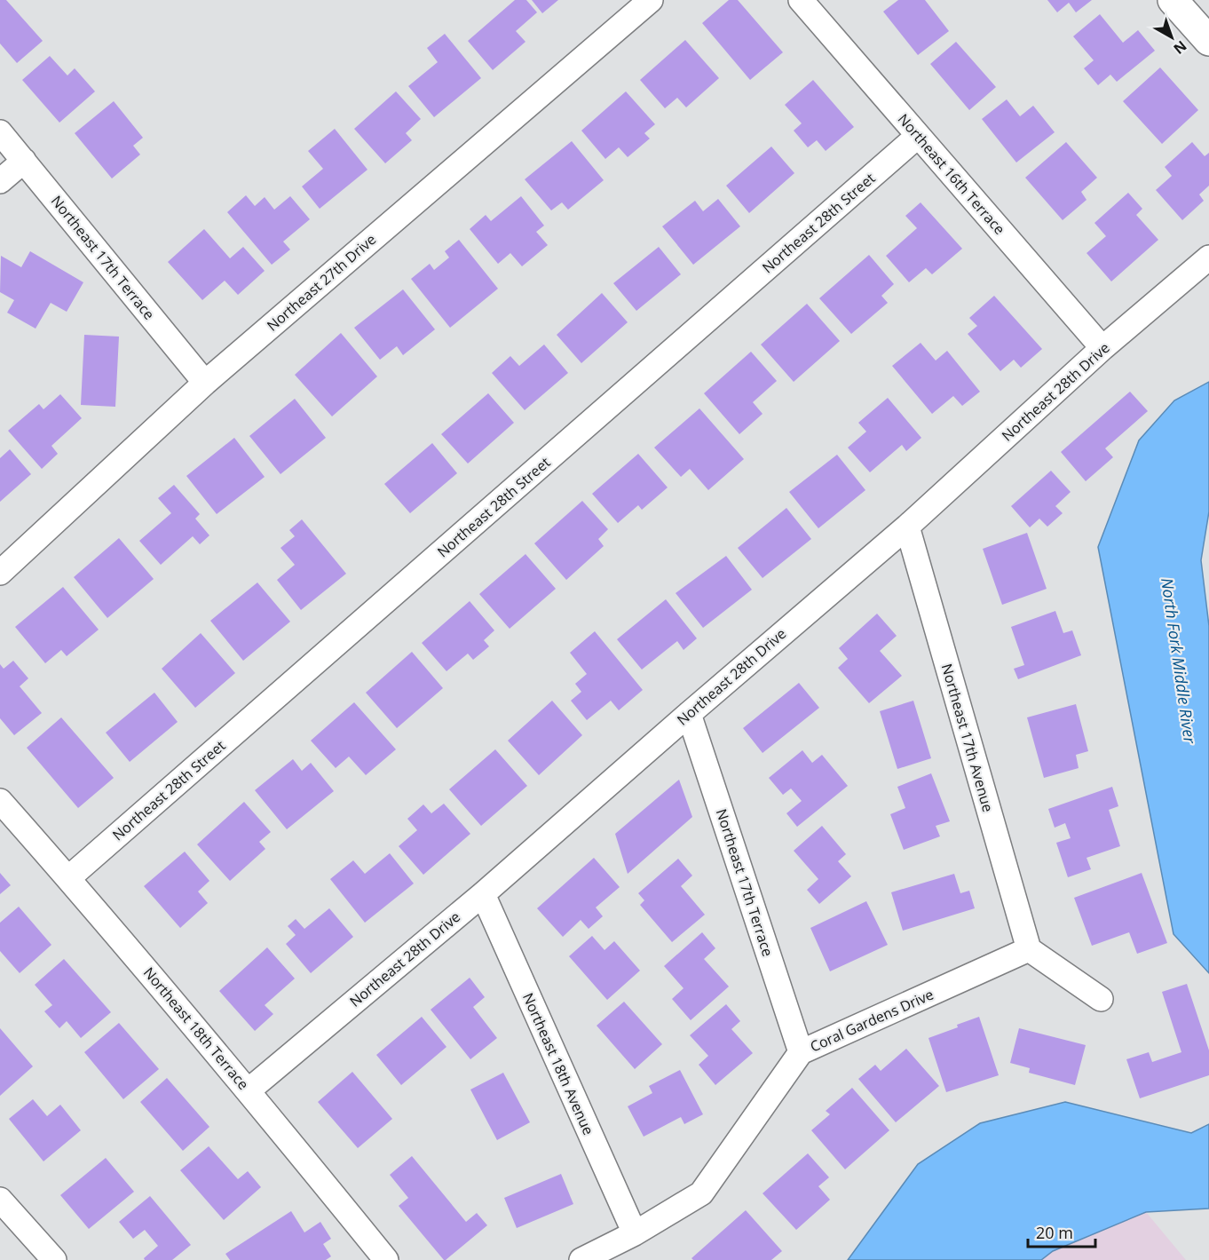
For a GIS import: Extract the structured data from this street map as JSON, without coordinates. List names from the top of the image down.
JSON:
{
  "streets": {
    "street": [
      "Northeast 16th Terrace",
      "Northeast 28th Street",
      "Northeast 17th Terrace",
      "Northeast 27th Drive",
      "Northeast 28th Drive",
      "Northeast 17th Avenue",
      "Coral Gardens Drive",
      "Northeast 18th Terrace",
      "Northeast 18th Avenue"
    ]
  },
  "crossings": [
    ["Northeast 16th Terrace", "Northeast 28th Street"],
    ["Northeast 16th Terrace", "Northeast 28th Drive"],
    ["Northeast 28th Street", "Northeast 18th Terrace"],
    ["Northeast 17th Terrace", "Northeast 27th Drive"],
    ["Northeast 17th Terrace", "Northeast 28th Drive"],
    ["Northeast 17th Terrace", "Coral Gardens Drive"],
    ["Northeast 28th Drive", "Northeast 17th Avenue"],
    ["Northeast 28th Drive", "Northeast 18th Terrace"],
    ["Northeast 28th Drive", "Northeast 18th Avenue"],
    ["Northeast 17th Avenue", "Coral Gardens Drive"],
    ["Coral Gardens Drive", "Northeast 18th Avenue"]
  ],
  "water": ["North Fork Middle River"],
  "scale_bar": "20 m",
  "north": "bottom right"
}
